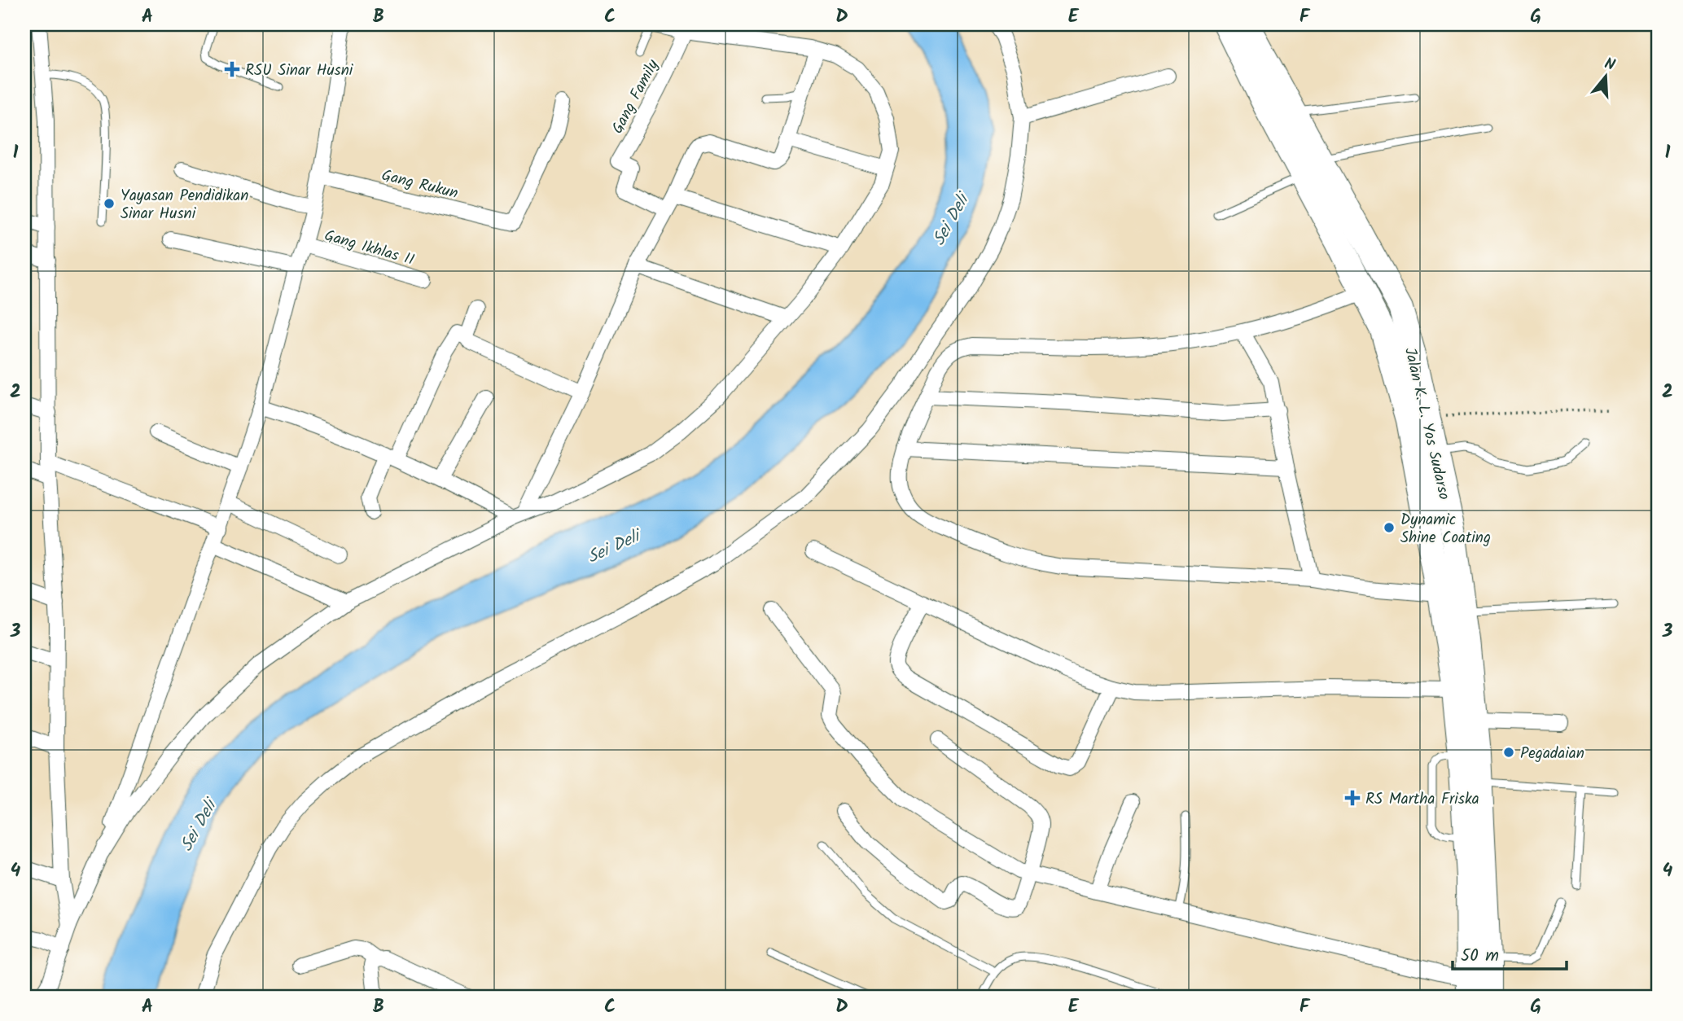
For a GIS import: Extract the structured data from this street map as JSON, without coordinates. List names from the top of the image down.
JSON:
{
  "streets": {
    "highway": ["Jalan K. L. Yos Sudarso"],
    "street": ["Gang Family", "Gang Rukun", "Gang Ikhlas II"]
  },
  "water": ["Sei Deli"],
  "places": {
    "health": ["RSU Sinar Husni", "RS Martha Friska"],
    "other": ["Yayasan Pendidikan Sinar Husni", "Dynamic Shine Coating", "Pegadaian"]
  },
  "scale_bar": "50 m",
  "north": "top",
  "grid": {
    "columns": [
      "A",
      "B",
      "C",
      "D",
      "E",
      "F",
      "G"
    ],
    "rows": [
      "1",
      "2",
      "3",
      "4"
    ]
  }
}
